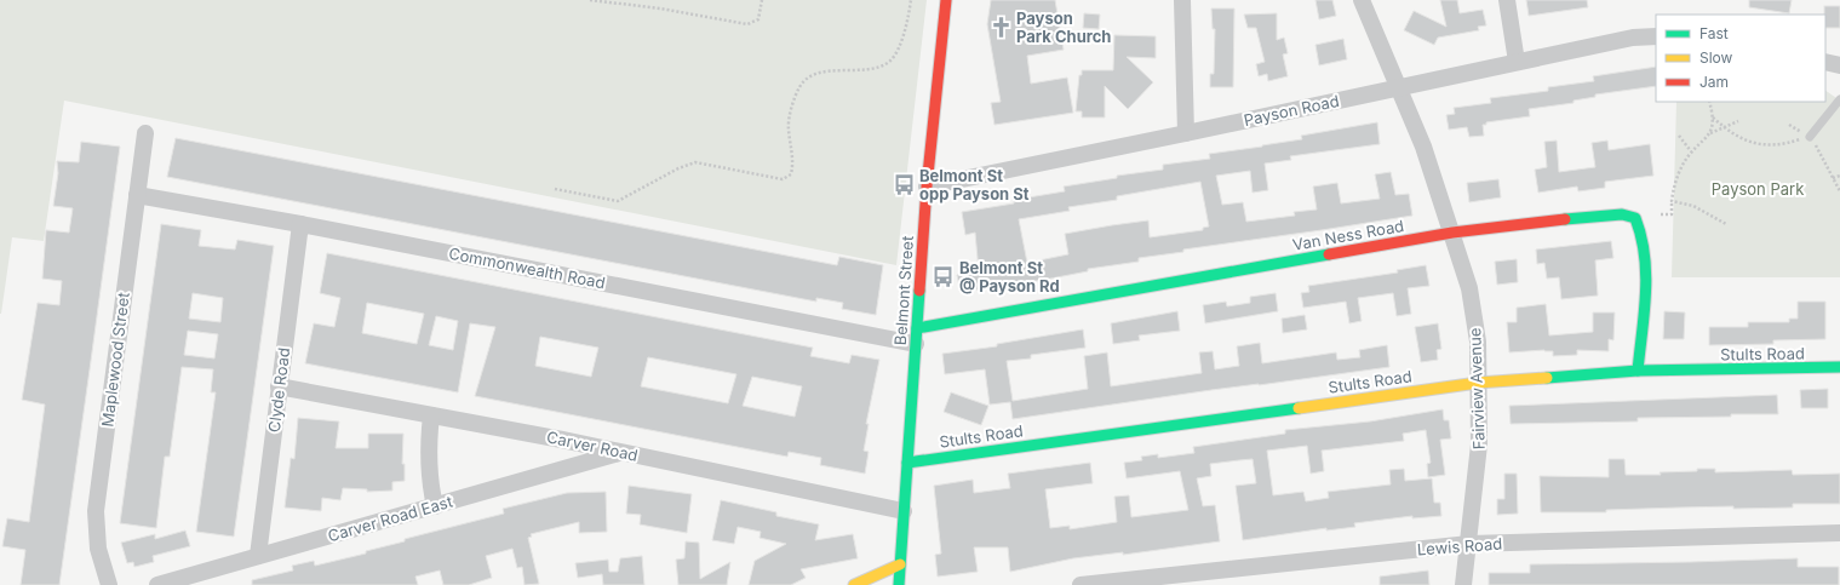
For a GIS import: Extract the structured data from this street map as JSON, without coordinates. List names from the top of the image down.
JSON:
{
  "streets": {
    "street": [
      "Payson Road",
      "Van Ness Road",
      "Commonwealth Road",
      "Belmont Street",
      "Stults Road",
      "Maplewood Street",
      "Fairview Avenue",
      "Clyde Road",
      "Carver Road",
      "Carver Road East",
      "Lewis Road"
    ]
  },
  "crossings": [
    ["Payson Road", "Belmont Street"],
    ["Payson Road", "Fairview Avenue"],
    ["Van Ness Road", "Commonwealth Road"],
    ["Van Ness Road", "Belmont Street"],
    ["Van Ness Road", "Stults Road"],
    ["Van Ness Road", "Fairview Avenue"],
    ["Commonwealth Road", "Belmont Street"],
    ["Commonwealth Road", "Maplewood Street"],
    ["Commonwealth Road", "Clyde Road"],
    ["Belmont Street", "Stults Road"],
    ["Belmont Street", "Carver Road"],
    ["Stults Road", "Fairview Avenue"],
    ["Fairview Avenue", "Lewis Road"],
    ["Clyde Road", "Carver Road"],
    ["Clyde Road", "Carver Road East"],
    ["Carver Road", "Carver Road East"]
  ],
  "parks": ["Payson Park"],
  "places": {
    "church": ["Payson Park Church"],
    "bus stop": ["Belmont St opp Payson St", "Belmont St @ Payson Rd"]
  },
  "legend": ["Fast", "Slow", "Jam"]
}
